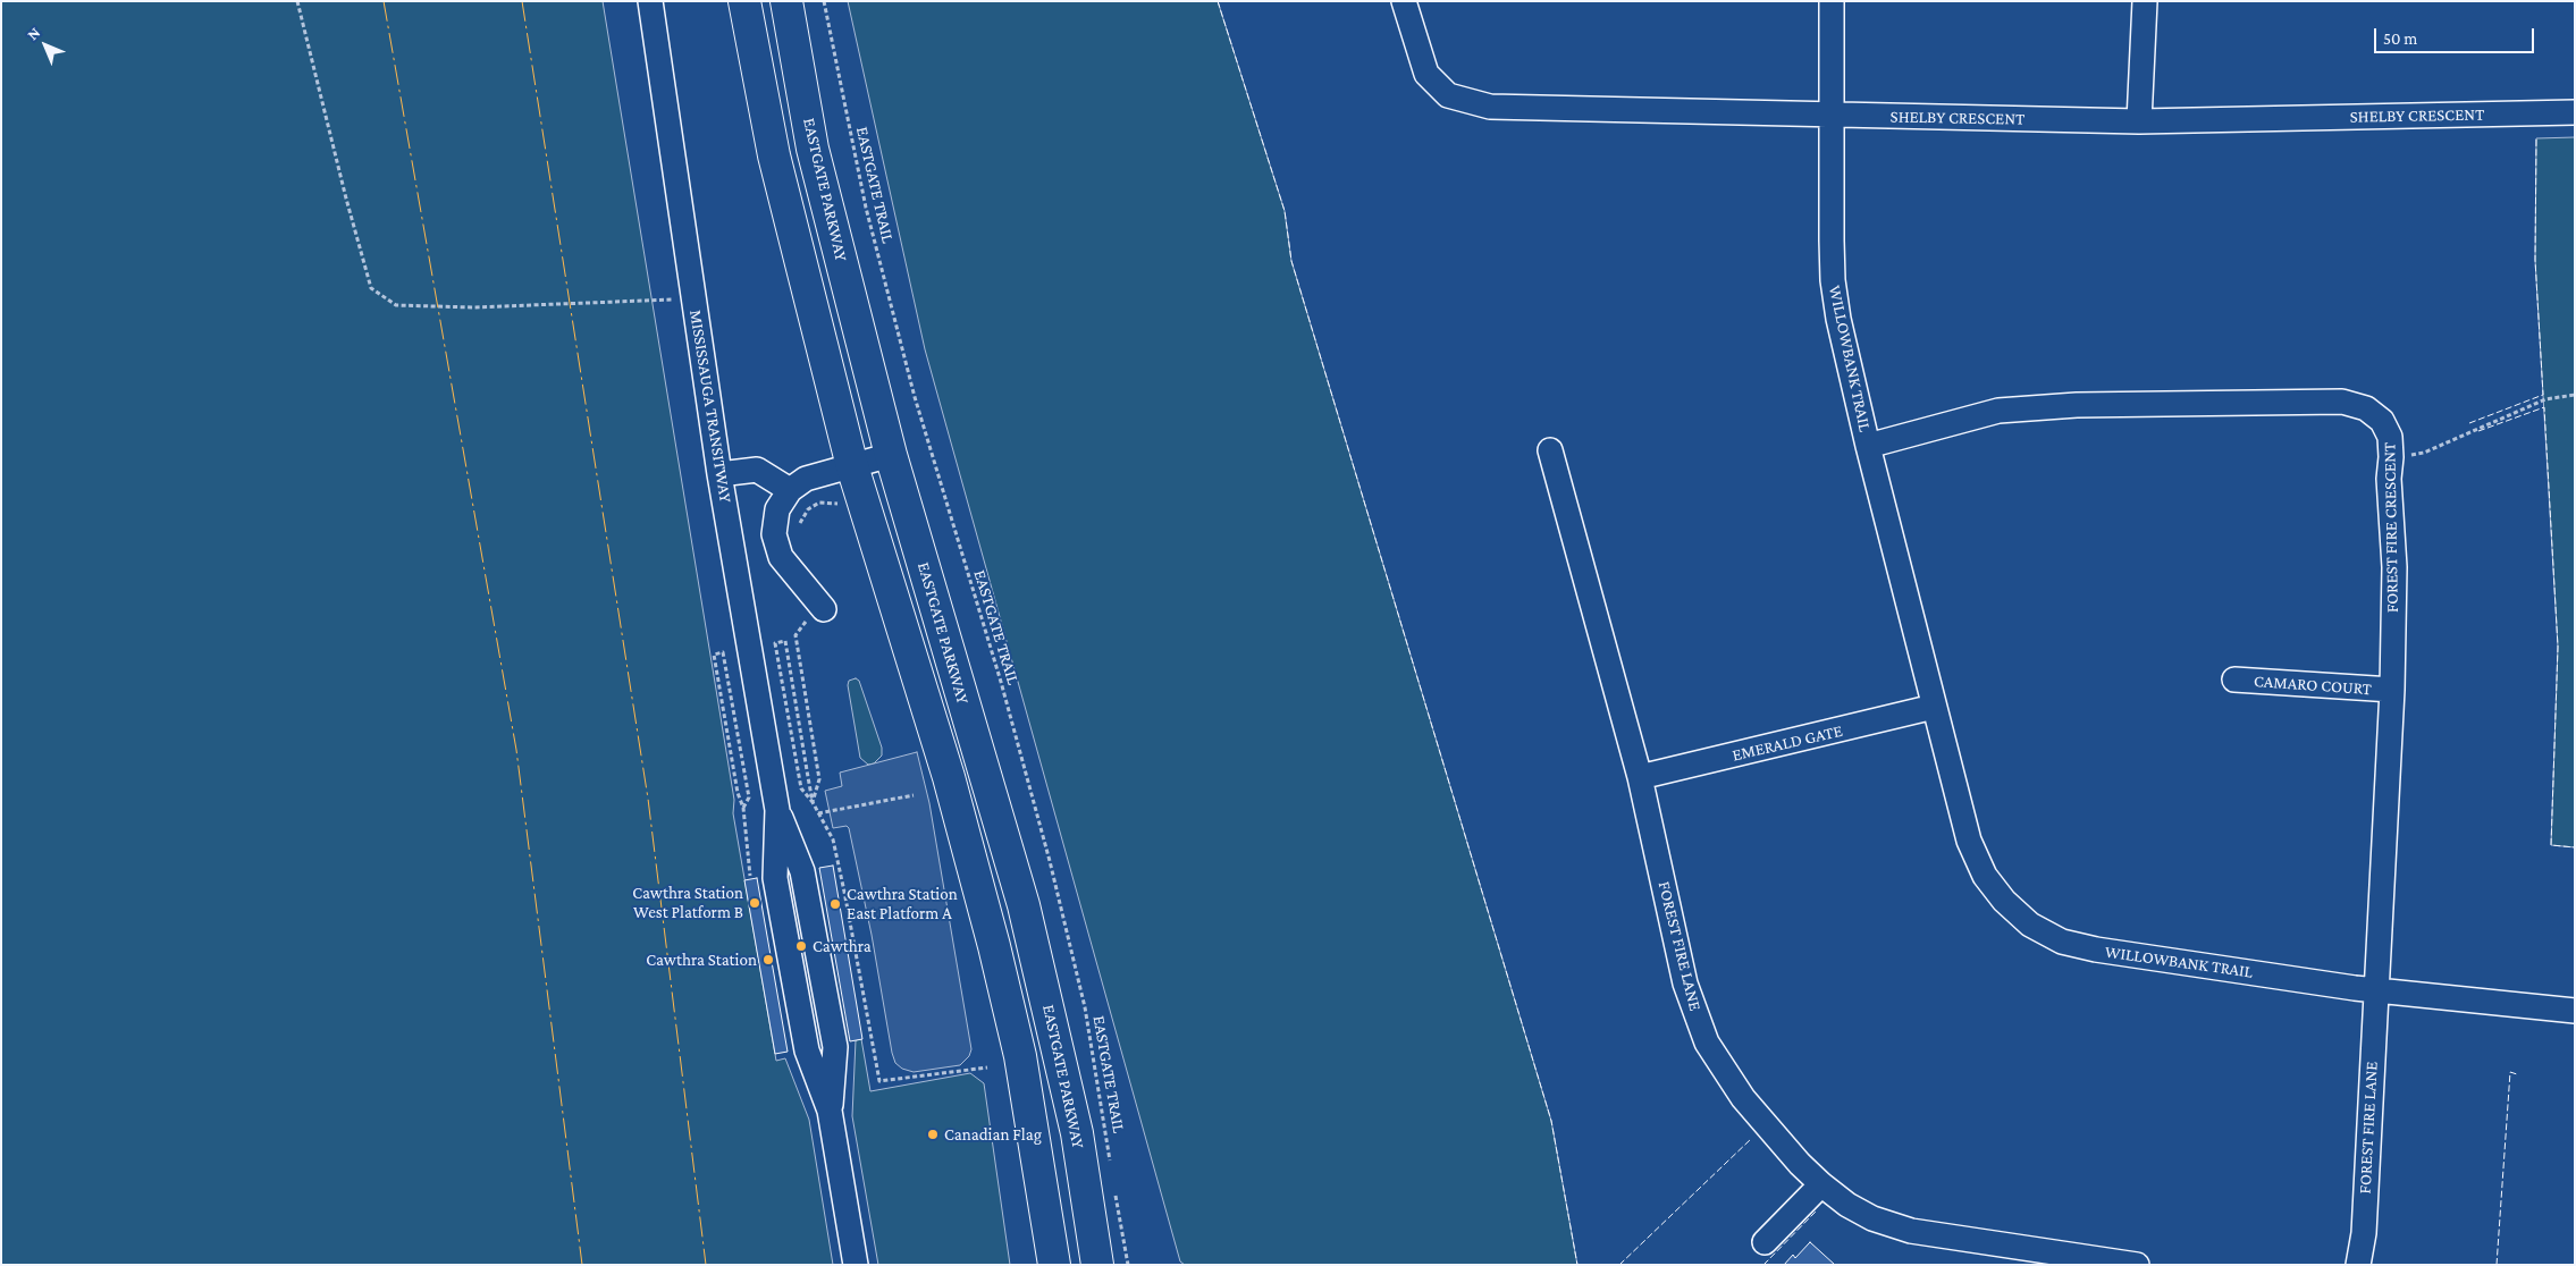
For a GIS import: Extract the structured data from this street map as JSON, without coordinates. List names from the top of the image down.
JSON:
{
  "streets": {
    "main road": ["EASTGATE PARKWAY"],
    "street": [
      "SHELBY CRESCENT",
      "WILLOWBANK TRAIL",
      "MISSISSAUGA TRANSITWAY",
      "FOREST FIRE CRESCENT",
      "CAMARO COURT",
      "EMERALD GATE",
      "FOREST FIRE LANE"
    ],
    "path": ["EASTGATE TRAIL"]
  },
  "crossings": [
    ["SHELBY CRESCENT", "WILLOWBANK TRAIL"],
    ["WILLOWBANK TRAIL", "FOREST FIRE CRESCENT"],
    ["WILLOWBANK TRAIL", "EMERALD GATE"],
    ["WILLOWBANK TRAIL", "FOREST FIRE LANE"],
    ["FOREST FIRE CRESCENT", "CAMARO COURT"],
    ["FOREST FIRE CRESCENT", "FOREST FIRE LANE"],
    ["EMERALD GATE", "FOREST FIRE LANE"]
  ],
  "places": [
    "Cawthra Station West Platform B",
    "Cawthra Station East Platform A",
    "Cawthra",
    "Cawthra Station",
    "Canadian Flag"
  ],
  "scale_bar": "50 m",
  "north": "top left"
}
